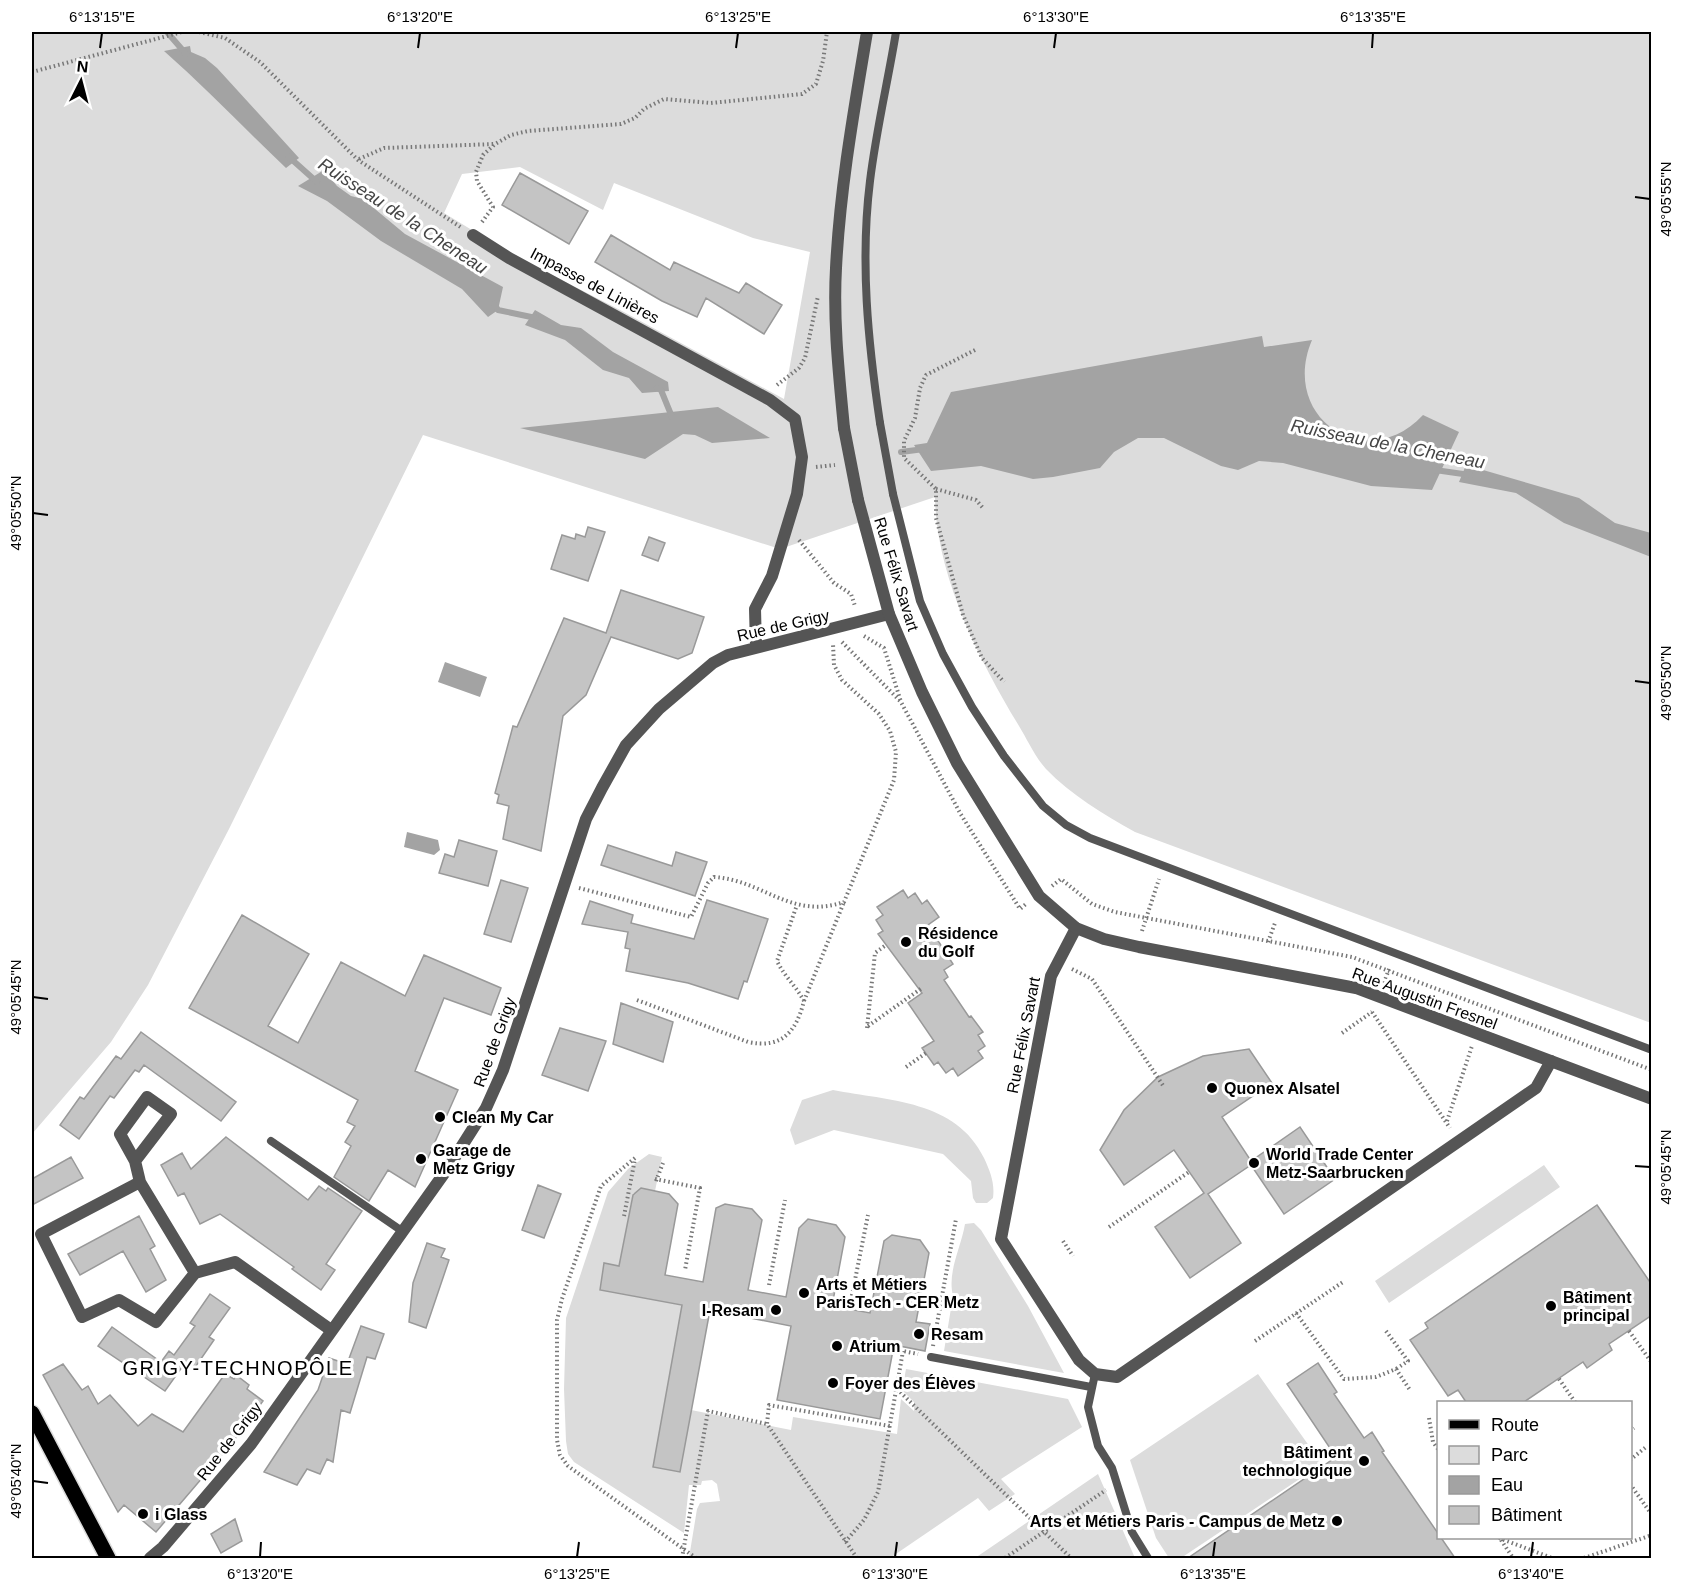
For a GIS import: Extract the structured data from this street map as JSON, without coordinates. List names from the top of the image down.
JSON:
{
  "streets": {
    "street": [
      "Impasse de Linières",
      "Rue Félix Savart",
      "Rue de Grigy",
      "Rue Augustin Fresnel"
    ]
  },
  "crossings": [
    ["Impasse de Linières", "Rue de Grigy"],
    ["Rue Félix Savart", "Rue de Grigy"],
    ["Rue Félix Savart", "Rue Augustin Fresnel"]
  ],
  "districts": ["GRIGY-TECHNOPÔLE"],
  "water": ["Ruisseau de la Cheneau"],
  "places": [
    "Résidence du Golf",
    "Quonex Alsatel",
    "Clean My Car",
    "Garage de Metz Grigy",
    "World Trade Center Metz-Saarbrucken",
    "Arts et Métiers ParisTech - CER Metz",
    "Bâtiment principal",
    "I-Resam",
    "Resam",
    "Atrium",
    "Foyer des Élèves",
    "Bâtiment technologique",
    "i Glass",
    "Arts et Métiers Paris - Campus de Metz"
  ],
  "legend": [
    "Route",
    "Parc",
    "Eau",
    "Bâtiment"
  ],
  "north": "top",
  "coordinates": [
    "6°13'15\"E",
    "6°13'20\"E",
    "6°13'25\"E",
    "6°13'30\"E",
    "6°13'35\"E",
    "49°05'55\"N",
    "49°05'50\"N",
    "49°05'45\"N",
    "49°05'40\"N",
    "6°13'40\"E"
  ]
}
